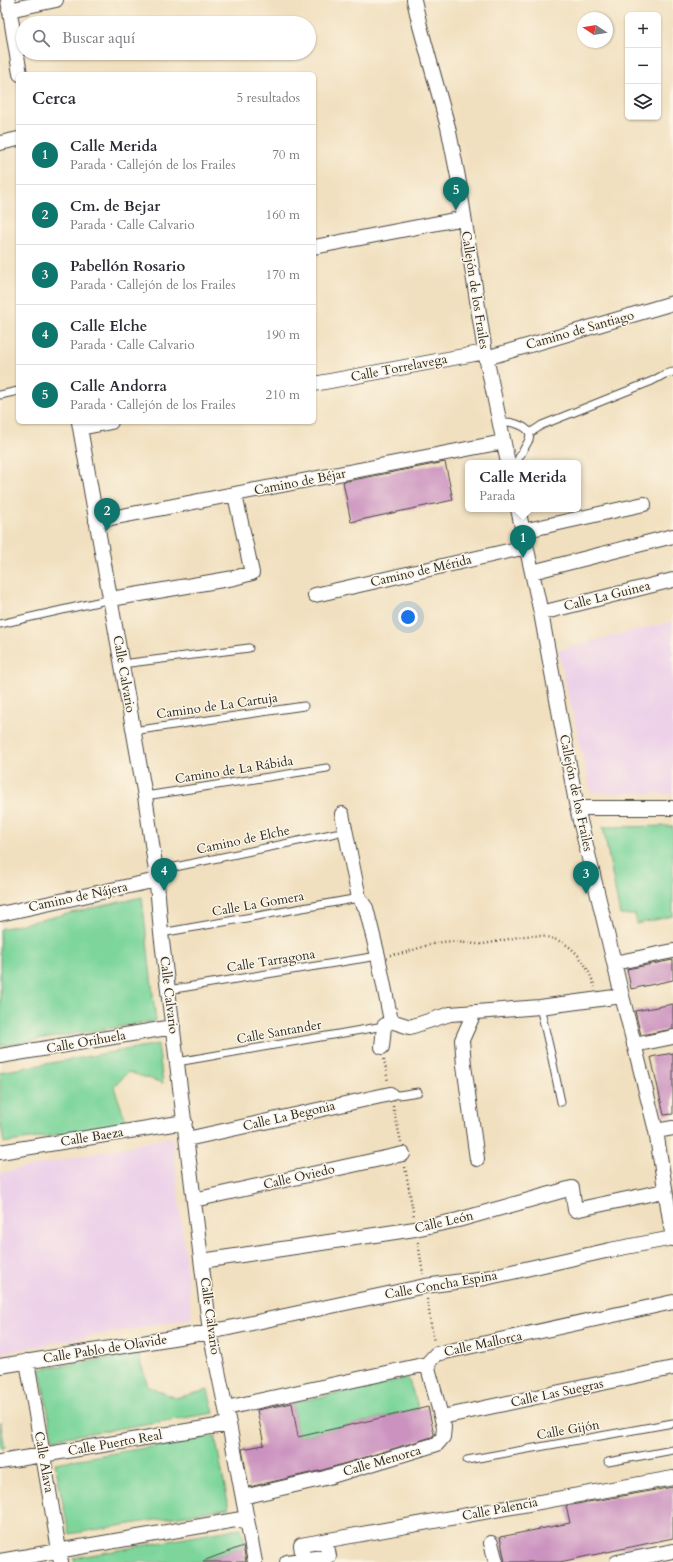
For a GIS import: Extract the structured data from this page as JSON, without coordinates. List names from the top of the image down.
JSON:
{
  "streets": {
    "street": [
      "Callejón de los Frailes",
      "Camino de Santiago",
      "Calle Torrelavega",
      "Camino de Béjar",
      "Camino de Mérida",
      "Calle La Guinea",
      "Calle Calvario",
      "Camino de Nájera",
      "Calle Orihuela",
      "Calle La Begonia",
      "Calle Baeza",
      "Calle Oviedo",
      "Calle León",
      "Calle Concha Espina",
      "Calle Mallorca",
      "Calle Pablo de Olavide",
      "Calle Las Suegras",
      "Calle Puerto Real",
      "Calle Menorca",
      "Calle Alava",
      "Calle Palencia"
    ],
    "lane": [
      "Camino de La Cartuja",
      "Camino de La Rábida",
      "Camino de Elche",
      "Calle La Gomera",
      "Calle Tarragona",
      "Calle Santander",
      "Calle Gijón"
    ]
  },
  "crossings": [
    ["Callejón de los Frailes", "Camino de Santiago"],
    ["Callejón de los Frailes", "Calle Torrelavega"],
    ["Callejón de los Frailes", "Camino de Béjar"],
    ["Callejón de los Frailes", "Camino de Mérida"],
    ["Callejón de los Frailes", "Calle La Guinea"],
    ["Callejón de los Frailes", "Calle León"],
    ["Callejón de los Frailes", "Calle Concha Espina"],
    ["Camino de Santiago", "Calle Torrelavega"],
    ["Camino de Béjar", "Calle Calvario"],
    ["Calle Calvario", "Camino de La Cartuja"],
    ["Calle Calvario", "Camino de La Rábida"],
    ["Calle Calvario", "Camino de Elche"],
    ["Calle Calvario", "Camino de Nájera"],
    ["Calle Calvario", "Calle La Gomera"],
    ["Calle Calvario", "Calle Tarragona"],
    ["Calle Calvario", "Calle Santander"],
    ["Calle Calvario", "Calle Orihuela"],
    ["Calle Calvario", "Calle La Begonia"],
    ["Calle Calvario", "Calle Baeza"],
    ["Calle Calvario", "Calle Oviedo"],
    ["Calle Calvario", "Calle León"],
    ["Calle Calvario", "Calle Concha Espina"],
    ["Calle Calvario", "Calle Mallorca"],
    ["Calle Calvario", "Calle Pablo de Olavide"],
    ["Calle Calvario", "Calle Puerto Real"],
    ["Calle Calvario", "Calle Menorca"],
    ["Camino de Elche", "Camino de Nájera"],
    ["Calle Concha Espina", "Calle Pablo de Olavide"],
    ["Calle Mallorca", "Calle Menorca"],
    ["Calle Pablo de Olavide", "Calle Alava"],
    ["Calle Las Suegras", "Calle Menorca"],
    ["Calle Puerto Real", "Calle Alava"]
  ],
  "north": "left",
  "page": {
    "map_buttons": ["+", "−"],
    "search": "Buscar aquí",
    "heading": ["Cerca", "5 resultados"],
    "list": [
      {
        "mark": "1",
        "name": "Calle Merida",
        "note": "Parada · Callejón de los Frailes",
        "value": "70 m"
      },
      {
        "mark": "2",
        "name": "Cm. de Bejar",
        "note": "Parada · Calle Calvario",
        "value": "160 m"
      },
      {
        "mark": "3",
        "name": "Pabellón Rosario",
        "note": "Parada · Callejón de los Frailes",
        "value": "170 m"
      },
      {
        "mark": "4",
        "name": "Calle Elche",
        "note": "Parada · Calle Calvario",
        "value": "190 m"
      },
      {
        "mark": "5",
        "name": "Calle Andorra",
        "note": "Parada · Callejón de los Frailes",
        "value": "210 m"
      }
    ],
    "pins": [
      "5",
      "2",
      "1",
      "4",
      "3"
    ],
    "popup": ["Calle Merida", "Parada"]
  }
}
